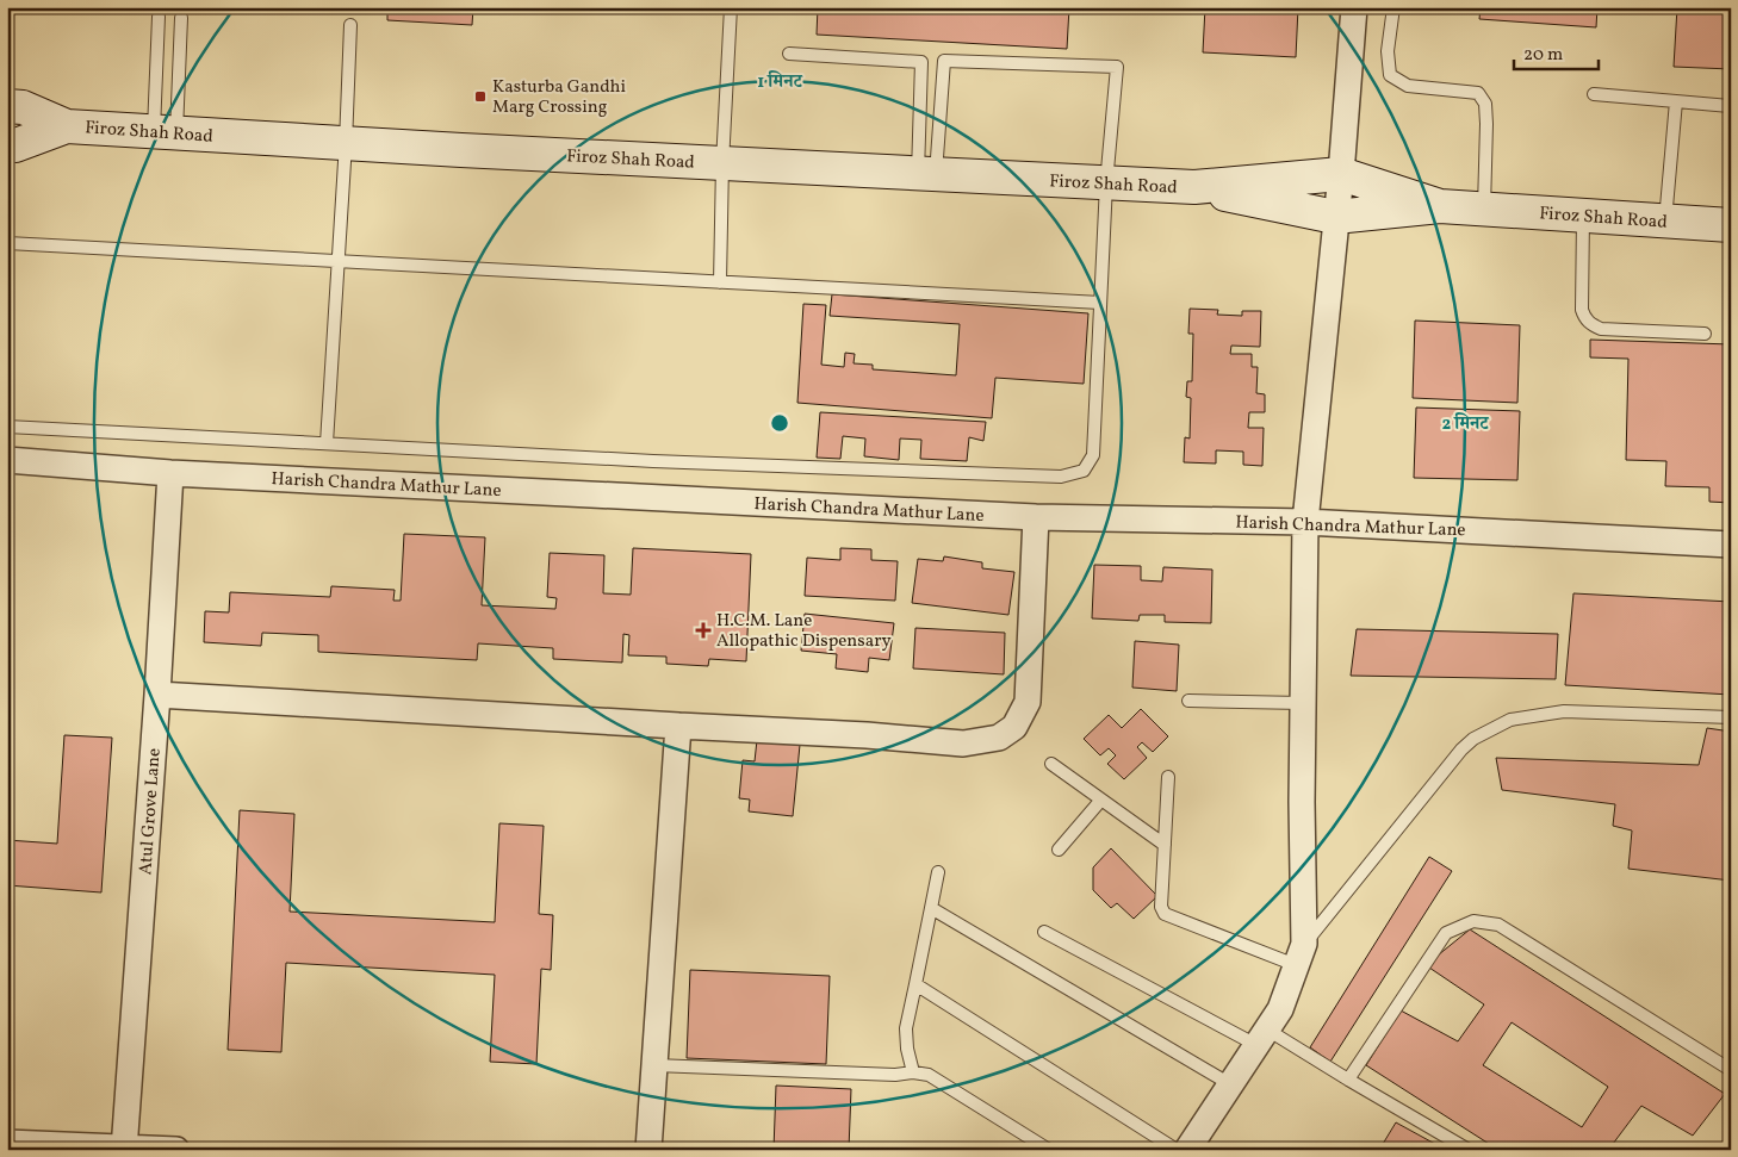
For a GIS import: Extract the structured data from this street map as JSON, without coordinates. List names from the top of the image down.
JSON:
{
  "streets": {
    "main road": ["Firoz Shah Road"],
    "street": ["Harish Chandra Mathur Lane", "Atul Grove Lane"]
  },
  "crossings": [
    ["Harish Chandra Mathur Lane", "Atul Grove Lane"]
  ],
  "places": {
    "transit": ["Kasturba Gandhi Marg Crossing"],
    "health": ["H.C.M. Lane Allopathic Dispensary"]
  },
  "scale_bar": "20 m",
  "rings": ["1 मिनट", "2 मिनट"]
}
